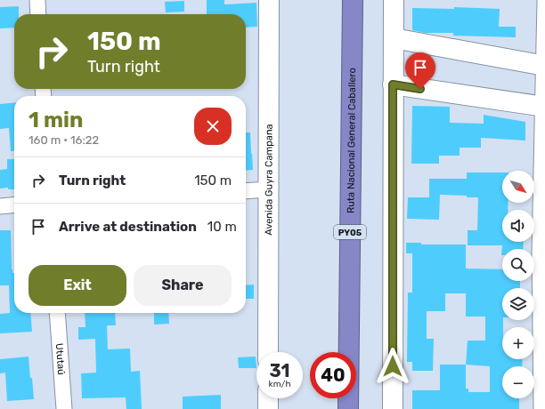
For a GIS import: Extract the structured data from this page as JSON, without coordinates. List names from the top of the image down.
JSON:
{
  "streets": {
    "highway": ["Ruta Nacional General Caballero", "PY05"],
    "street": ["Avenida Guyra Campana", "Ututaú"]
  },
  "north": "bottom right",
  "page": {
    "turn": ["150 m", "Turn right"],
    "heading": ["1 min", "160 m · 16:22"],
    "list": [
      {
        "name": "Turn right",
        "value": "150 m"
      },
      {
        "name": "Arrive at destination",
        "value": "10 m"
      }
    ],
    "map_buttons": ["+", "−"],
    "buttons": ["Exit", "Share"],
    "speed": "31 km/h",
    "limit": "40"
  }
}
